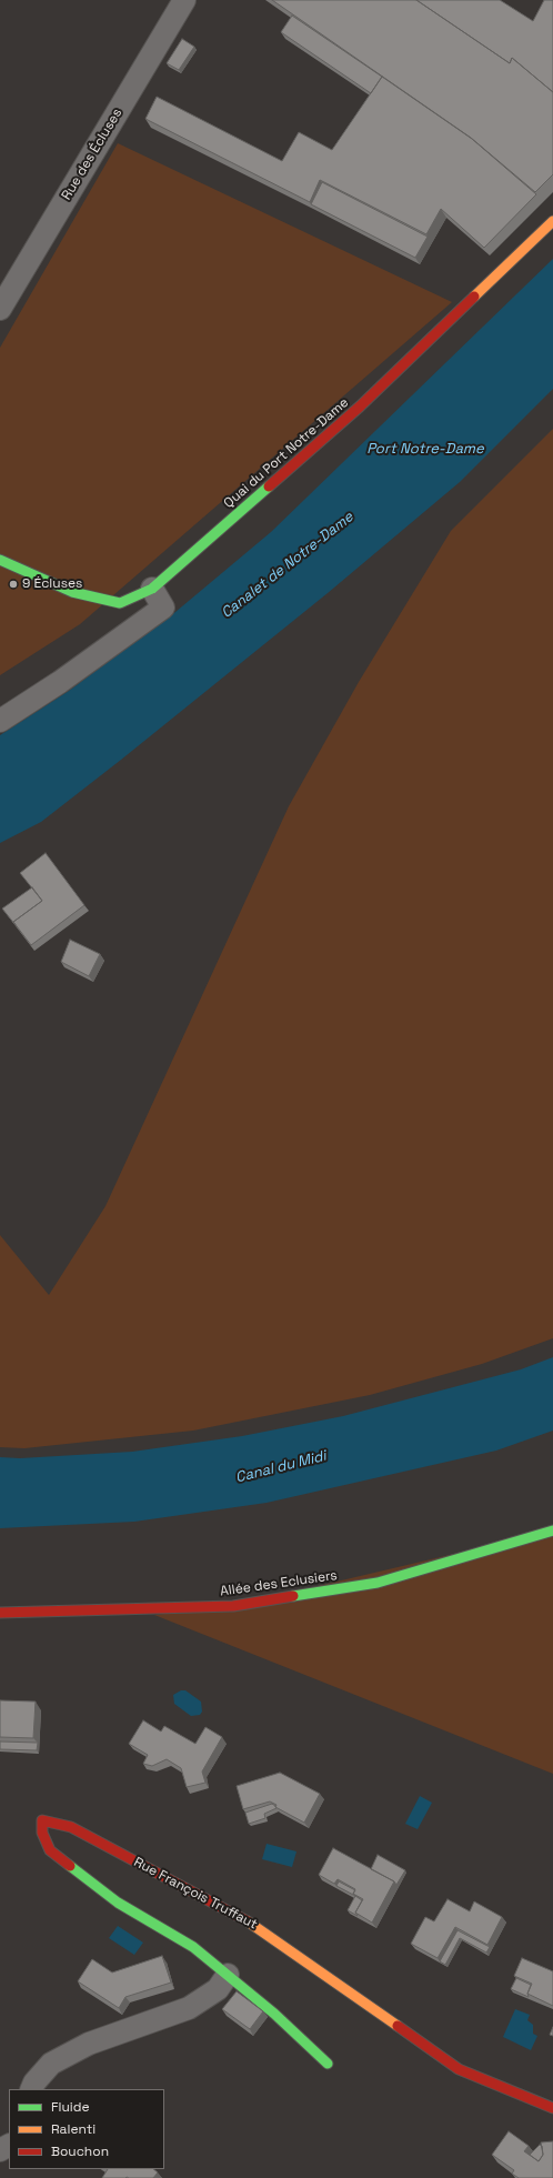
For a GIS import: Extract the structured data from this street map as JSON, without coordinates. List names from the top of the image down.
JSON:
{
  "streets": {
    "street": [
      "Rue des Écluses",
      "Quai du Port Notre-Dame",
      "Allée des Eclusiers",
      "Rue François Truffaut"
    ]
  },
  "water": ["Port Notre-Dame", "Canalet de Notre-Dame", "Canal du Midi"],
  "places": ["9 Écluses"],
  "legend": ["Fluide", "Ralenti", "Bouchon"]
}
